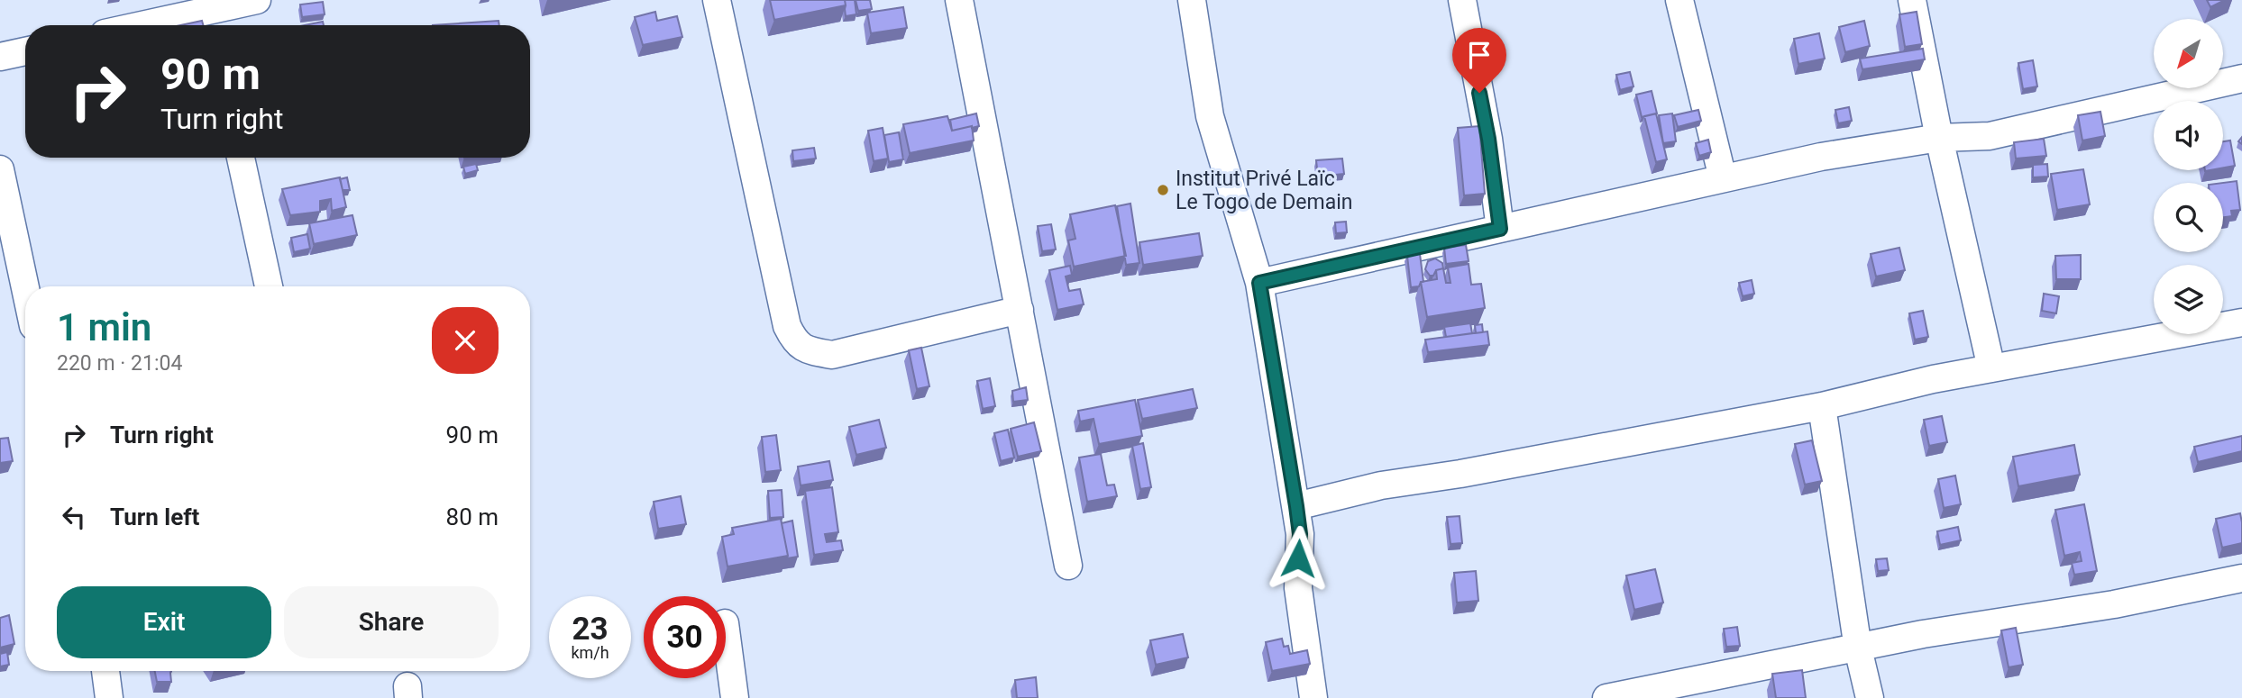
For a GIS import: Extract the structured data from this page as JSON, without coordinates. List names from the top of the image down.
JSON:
{
  "places": ["Institut Privé Laïc Le Togo de Demain"],
  "north": "bottom left",
  "page": {
    "turn": ["90 m", "Turn right"],
    "heading": ["1 min", "220 m · 21:04"],
    "list": [
      {
        "name": "Turn right",
        "value": "90 m"
      },
      {
        "name": "Turn left",
        "value": "80 m"
      }
    ],
    "buttons": ["Exit", "Share"],
    "speed": "23 km/h",
    "limit": "30"
  }
}
